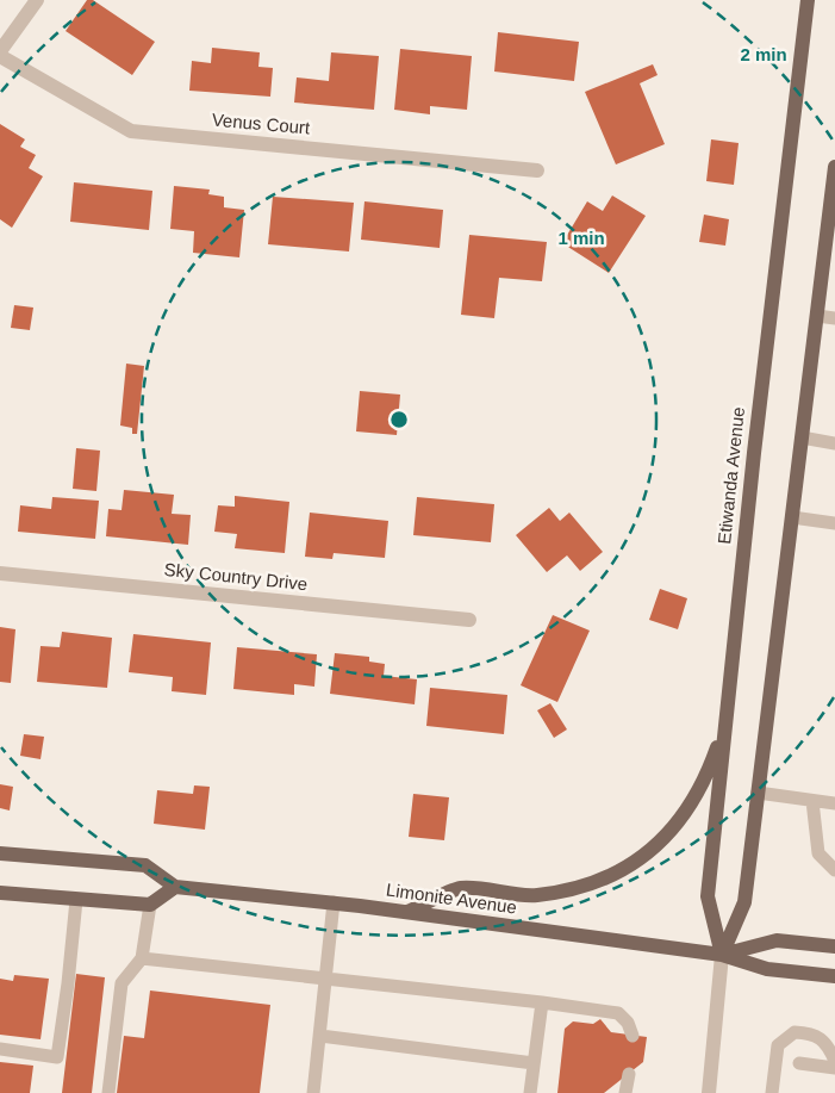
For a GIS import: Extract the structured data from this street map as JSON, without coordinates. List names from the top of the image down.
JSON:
{
  "streets": {
    "main road": ["Etiwanda Avenue", "Limonite Avenue"],
    "street": ["Venus Court", "Sky Country Drive"]
  },
  "crossings": [
    ["Etiwanda Avenue", "Limonite Avenue"]
  ],
  "rings": ["2 min", "1 min"]
}
